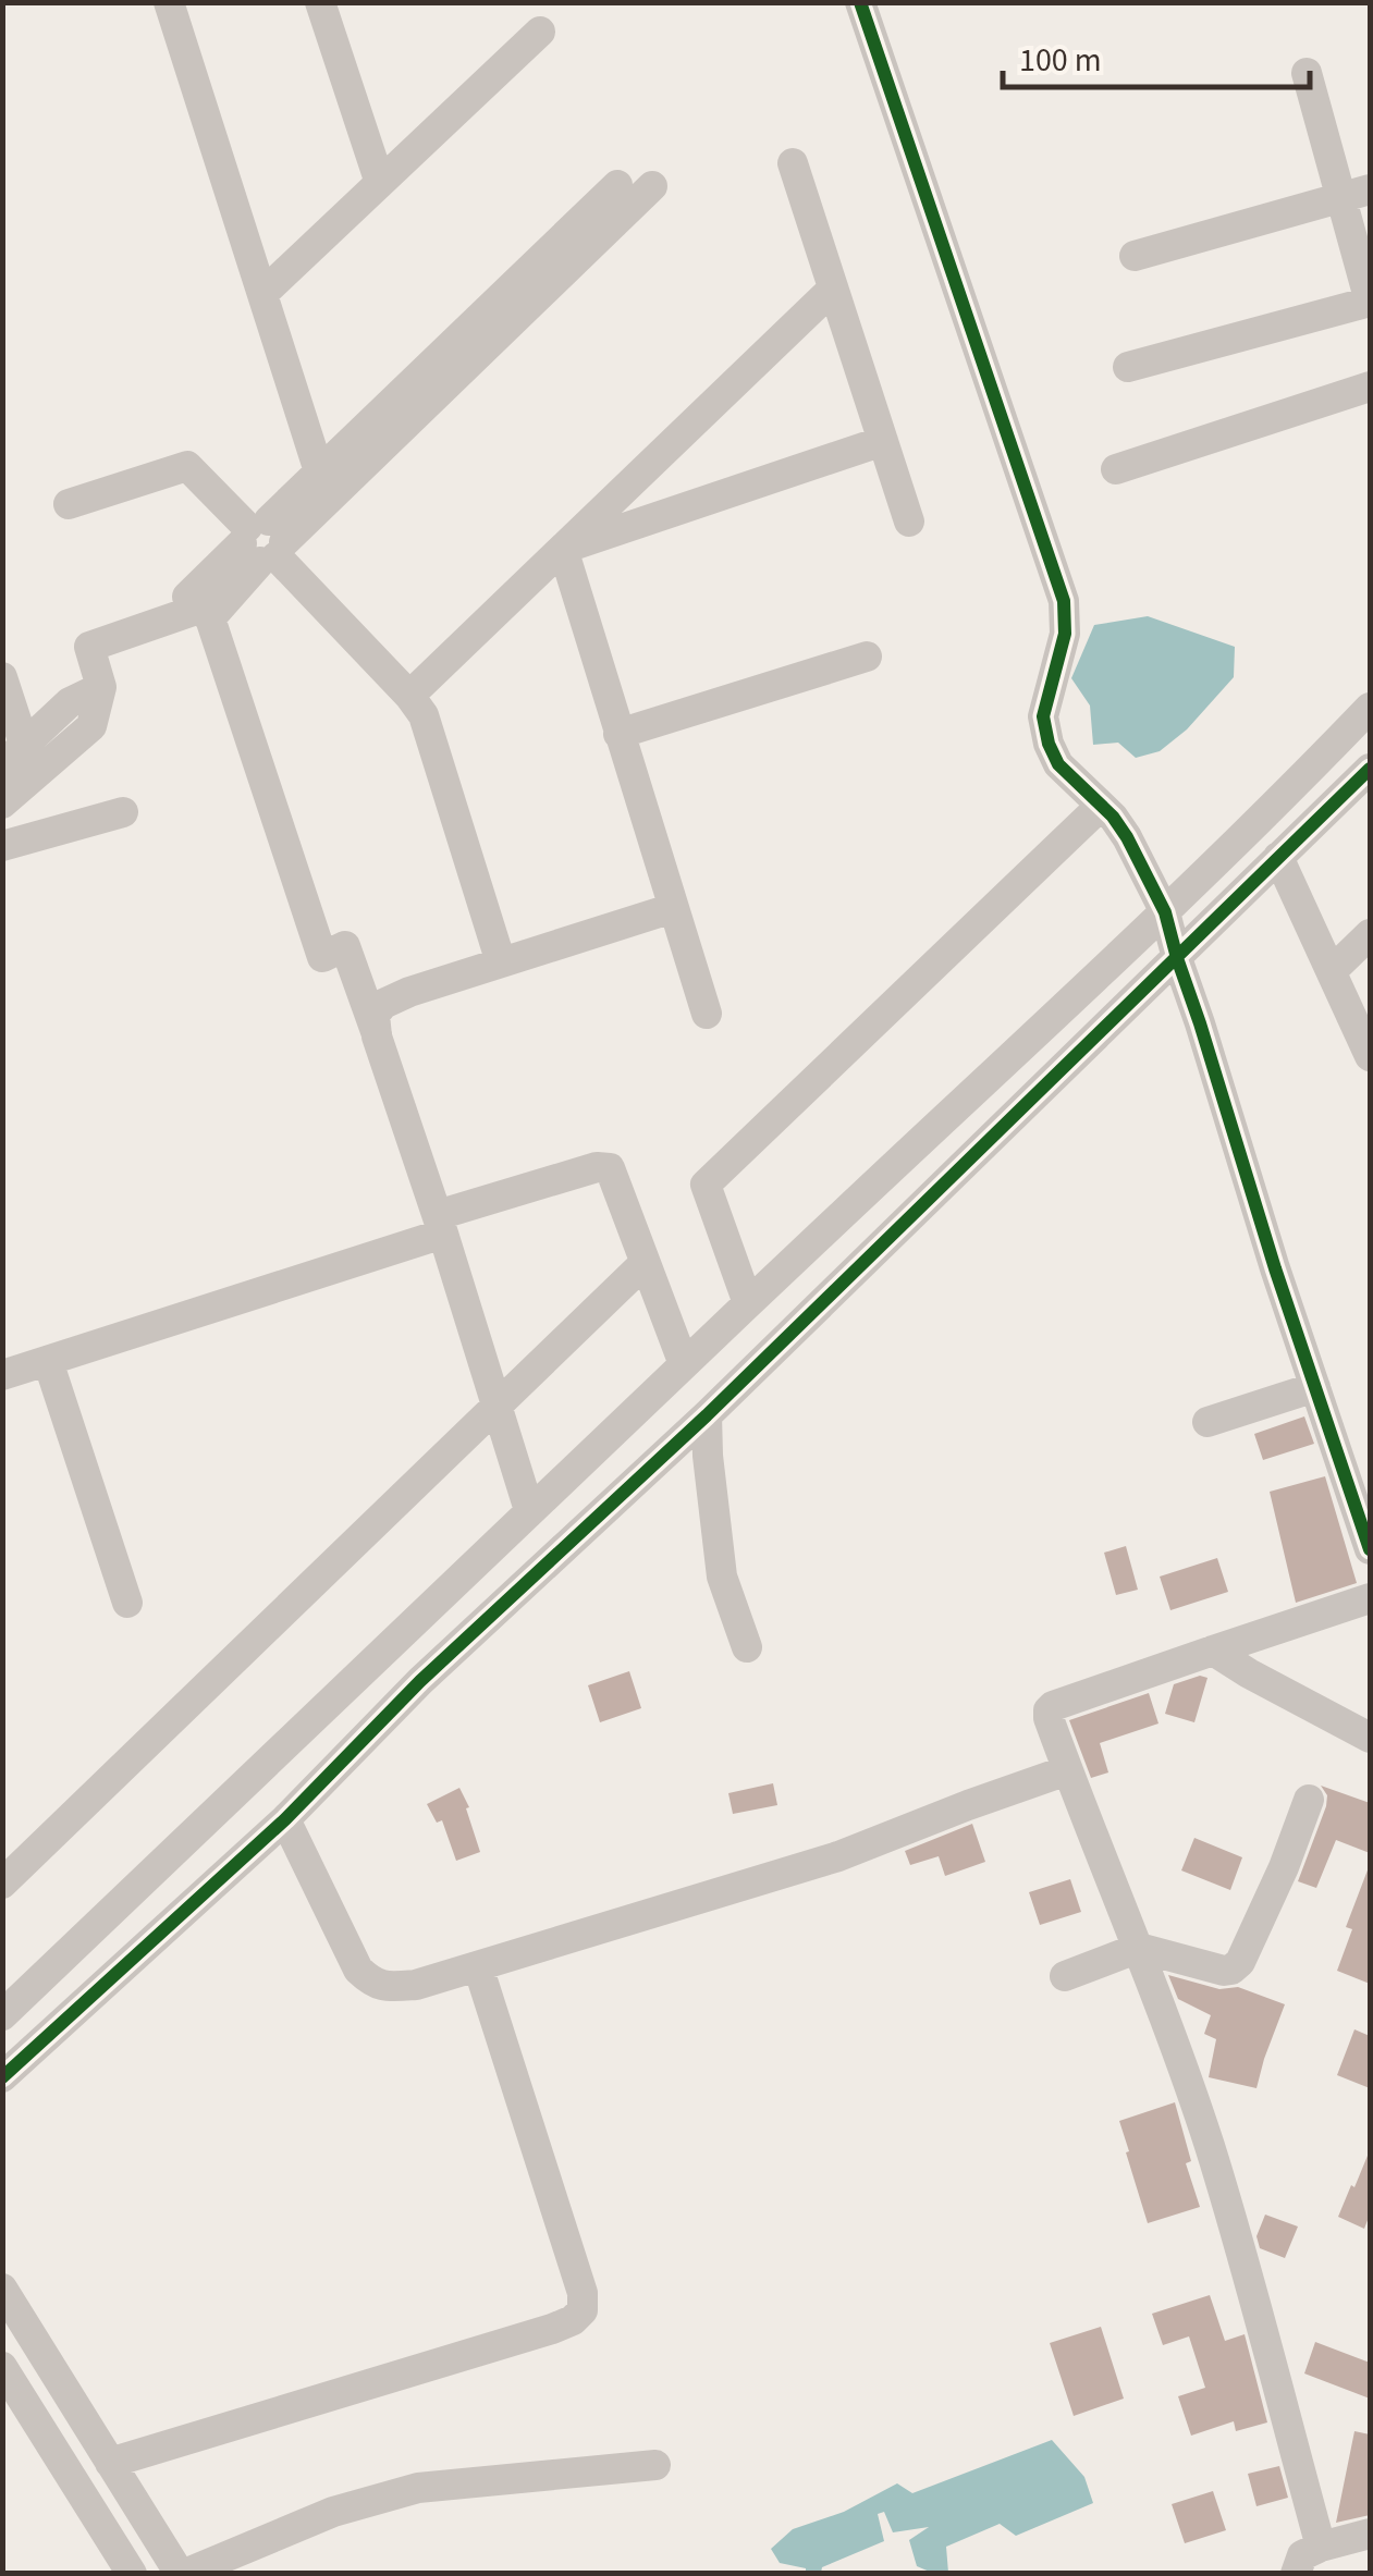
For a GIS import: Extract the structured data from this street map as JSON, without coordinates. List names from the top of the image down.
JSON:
{
  "scale_bar": "100 m"
}
